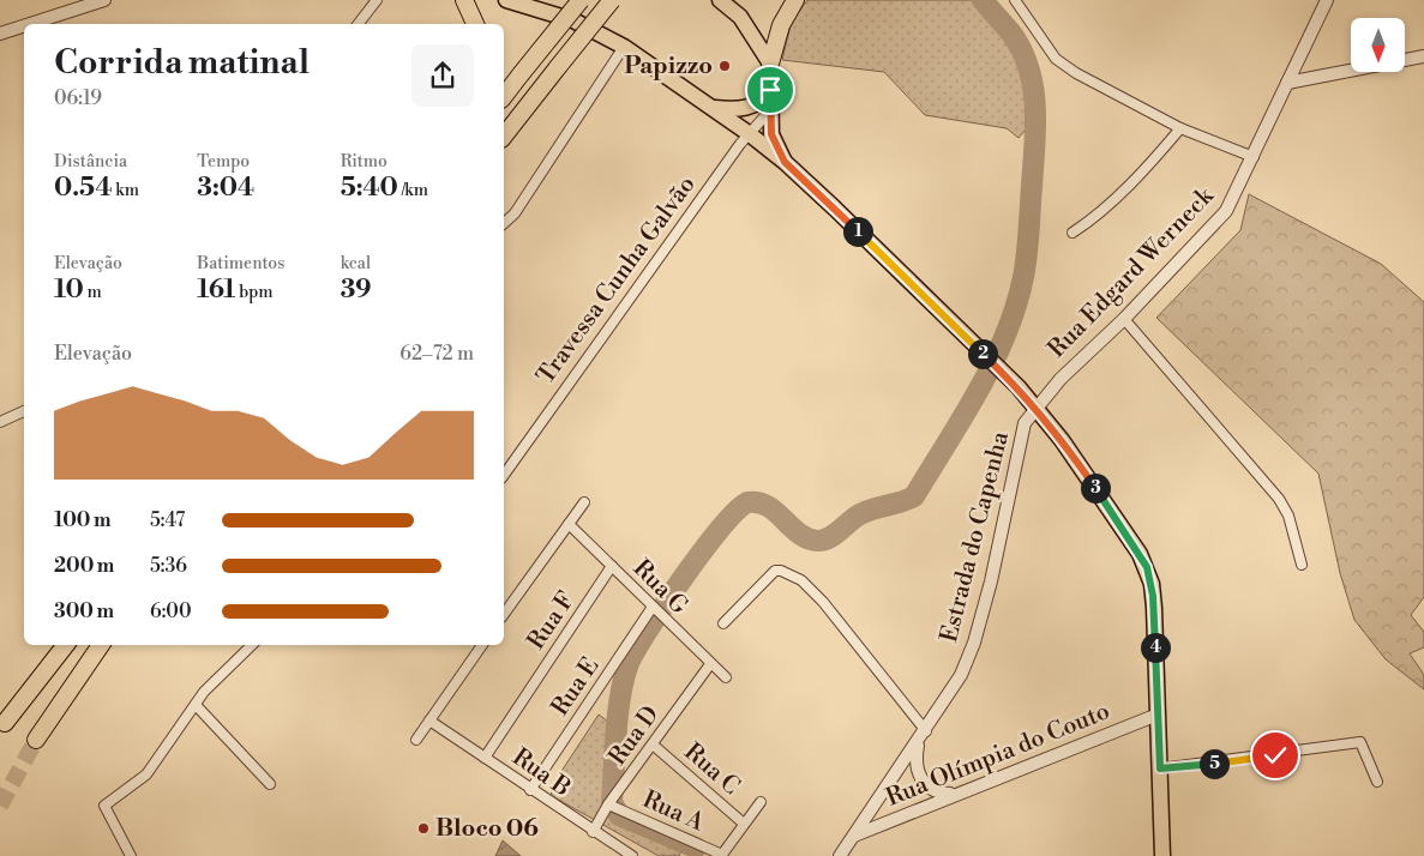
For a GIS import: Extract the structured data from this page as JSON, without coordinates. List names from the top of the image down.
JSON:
{
  "streets": {
    "street": [
      "Rua Edgard Werneck",
      "Travessa Cunha Galvão",
      "Estrada do Capenha",
      "Rua G",
      "Rua F",
      "Rua E",
      "Rua D",
      "Rua Olímpia do Couto",
      "Rua C",
      "Rua B",
      "Rua A"
    ]
  },
  "crossings": [
    ["Rua Edgard Werneck", "Estrada do Capenha"],
    ["Estrada do Capenha", "Rua Olímpia do Couto"],
    ["Rua G", "Rua F"],
    ["Rua G", "Rua E"],
    ["Rua G", "Rua D"],
    ["Rua F", "Rua B"],
    ["Rua E", "Rua B"],
    ["Rua D", "Rua C"],
    ["Rua D", "Rua B"],
    ["Rua D", "Rua A"]
  ],
  "places": ["Papizzo", "Bloco 06"],
  "north": "bottom",
  "page": {
    "heading": ["Corrida matinal", "06:19"],
    "stats": [
      ["Distância", "0.54 km"],
      ["Tempo", "3:04"],
      ["Ritmo", "5:40 /km"],
      ["Elevação", "10 m"],
      ["Batimentos", "161 bpm"],
      ["kcal", "39"]
    ],
    "pins": [
      "1",
      "2",
      "3",
      "4",
      "5"
    ],
    "chart": ["Elevação", "62–72 m"],
    "list": [
      {
        "name": "100 m",
        "note": "5:47"
      },
      {
        "name": "200 m",
        "note": "5:36"
      },
      {
        "name": "300 m",
        "note": "6:00"
      }
    ]
  }
}
